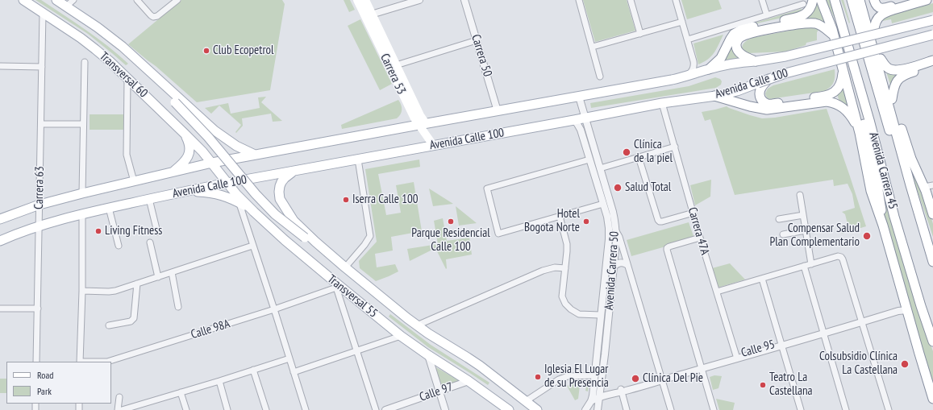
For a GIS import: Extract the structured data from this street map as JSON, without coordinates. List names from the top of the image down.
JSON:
{
  "streets": {
    "main road": [
      "Carrera 53",
      "Transversal 60",
      "Avenida Calle 100",
      "Avenida Carrera 45",
      "Transversal 55"
    ],
    "street": [
      "Carrera 50",
      "Carrera 63",
      "Carrera 47A",
      "Avenida Carrera 50",
      "Calle 98A",
      "Calle 95",
      "Calle 97"
    ]
  },
  "crossings": [
    ["Carrera 50", "Avenida Calle 100"],
    ["Carrera 53", "Avenida Calle 100"],
    ["Transversal 60", "Avenida Calle 100"],
    ["Transversal 60", "Carrera 63"],
    ["Transversal 60", "Transversal 55"],
    ["Avenida Calle 100", "Carrera 63"],
    ["Avenida Calle 100", "Carrera 47A"],
    ["Avenida Calle 100", "Avenida Carrera 50"],
    ["Avenida Calle 100", "Transversal 55"],
    ["Avenida Carrera 45", "Calle 95"],
    ["Carrera 47A", "Calle 95"],
    ["Avenida Carrera 50", "Calle 95"],
    ["Transversal 55", "Calle 98A"],
    ["Transversal 55", "Calle 97"]
  ],
  "places": [
    "Club Ecopetrol",
    "Clínica de la piel",
    "Salud Total",
    "Iserra Calle 100",
    "Parque Residencial Calle 100",
    "Hotel Bogota Norte",
    "Living Fitness",
    "Compensar Salud Plan Complementario",
    "Colsubsidio Clínica La Castellana",
    "Iglesia El Lugar de su Presencia",
    "Clínica Del Pie",
    "Teatro La Castellana"
  ],
  "legend": ["Road", "Park"]
}
